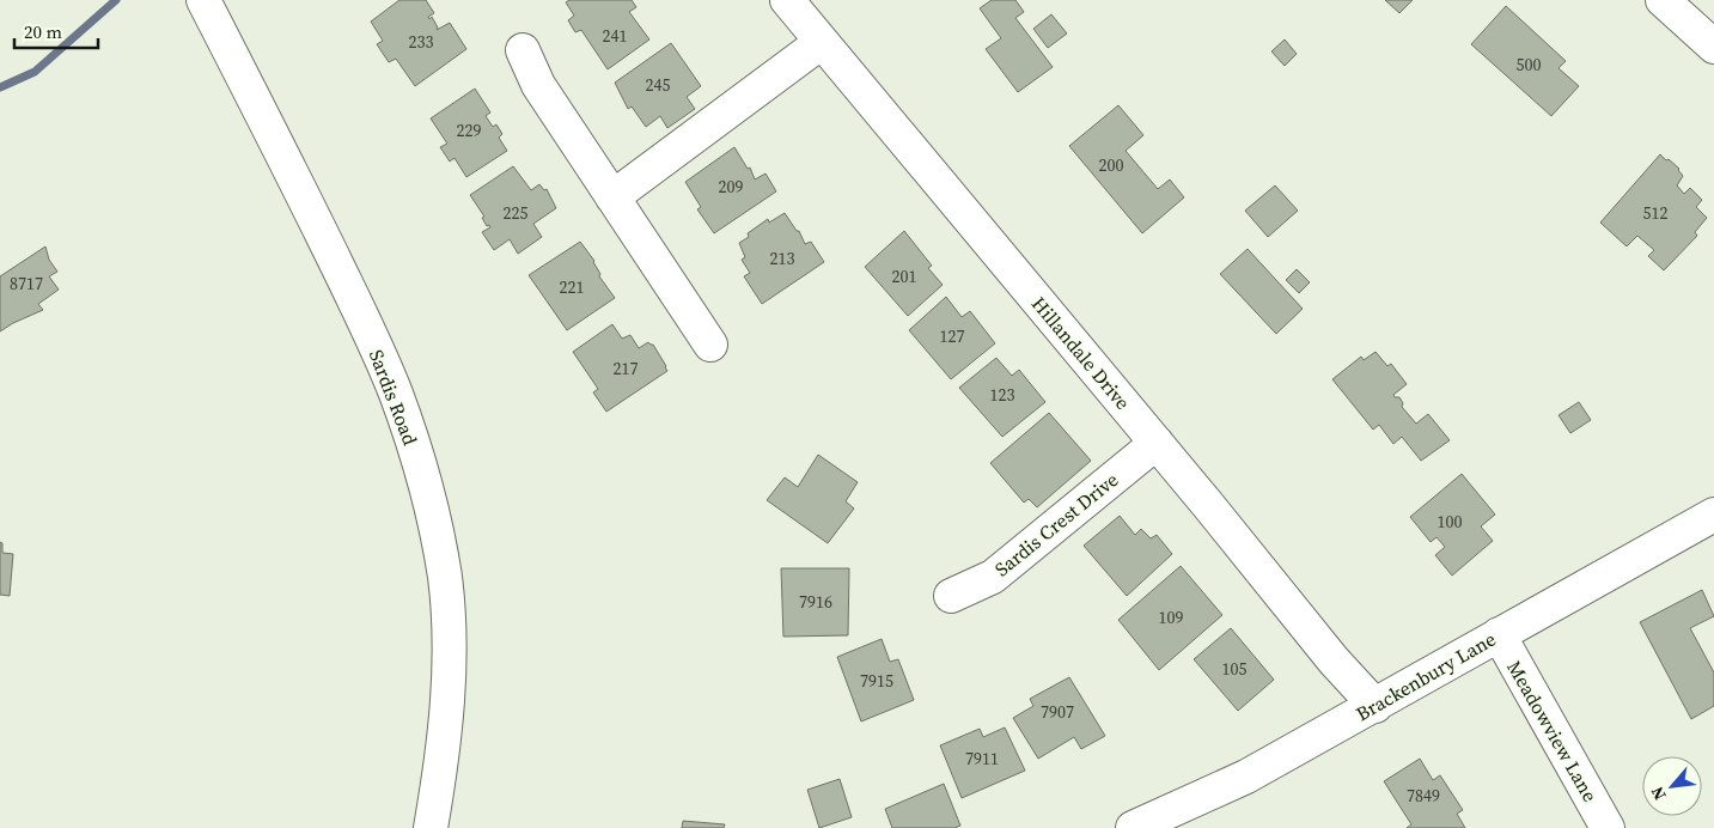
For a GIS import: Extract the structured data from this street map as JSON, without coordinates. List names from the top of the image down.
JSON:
{
  "streets": {
    "street": [
      "Hillandale Drive",
      "Sardis Road",
      "Sardis Crest Drive",
      "Brackenbury Lane",
      "Meadowview Lane"
    ]
  },
  "crossings": [
    ["Hillandale Drive", "Sardis Crest Drive"],
    ["Hillandale Drive", "Brackenbury Lane"],
    ["Brackenbury Lane", "Meadowview Lane"]
  ],
  "house_numbers": [
    "241",
    "233",
    "500",
    "245",
    "229",
    "200",
    "209",
    "225",
    "512",
    "213",
    "201",
    "8717",
    "221",
    "127",
    "217",
    "123",
    "100",
    "7916",
    "109",
    "105",
    "7915",
    "7907",
    "7911",
    "7849"
  ],
  "scale_bar": "20 m",
  "north": "bottom left"
}
